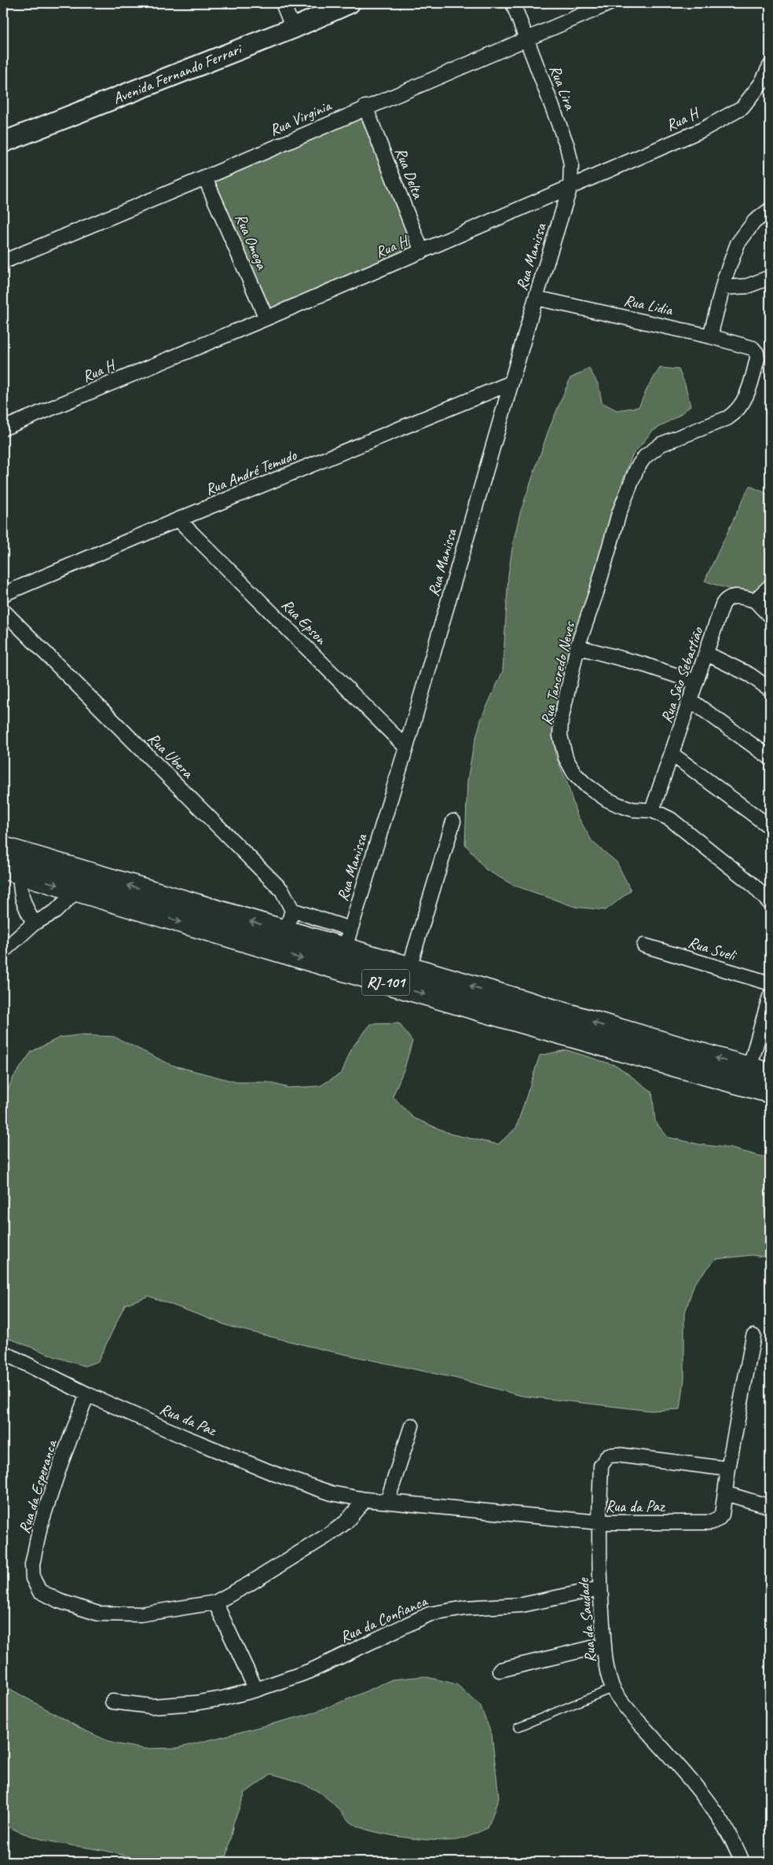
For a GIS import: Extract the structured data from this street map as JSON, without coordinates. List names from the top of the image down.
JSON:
{
  "streets": {
    "main road": ["Avenida Fernando Ferrari", "RJ-101"],
    "street": [
      "Rua Lira",
      "Rua Virginia",
      "Rua H",
      "Rua Delta",
      "Rua Omega",
      "Rua Manissa",
      "Rua Lidia",
      "Rua André Temudo",
      "Rua Epson",
      "Rua Tancredo Neves",
      "Rua Sāo Sebastiāo",
      "Rua Ubera",
      "Rua Sueli",
      "Rua da Paz",
      "Rua da Esperanca",
      "Rua da Confianca",
      "Rua da Saudade"
    ]
  },
  "crossings": [
    ["Rua Lira", "Rua Virginia"],
    ["Rua Lira", "Rua H"],
    ["Rua Lira", "Rua Manissa"],
    ["Rua Virginia", "Rua Delta"],
    ["Rua Virginia", "Rua Omega"],
    ["Rua H", "Rua Delta"],
    ["Rua H", "Rua Omega"],
    ["Rua H", "Rua Manissa"],
    ["Rua Manissa", "Rua Lidia"],
    ["Rua Manissa", "Rua André Temudo"],
    ["Rua Manissa", "Rua Epson"],
    ["Rua Manissa", "RJ-101"],
    ["Rua Lidia", "Rua Tancredo Neves"],
    ["Rua André Temudo", "Rua Epson"],
    ["Rua Tancredo Neves", "Rua Sāo Sebastiāo"],
    ["Rua da Paz", "Rua da Esperanca"],
    ["Rua da Paz", "Rua da Saudade"],
    ["Rua da Confianca", "Rua da Saudade"]
  ]
}
